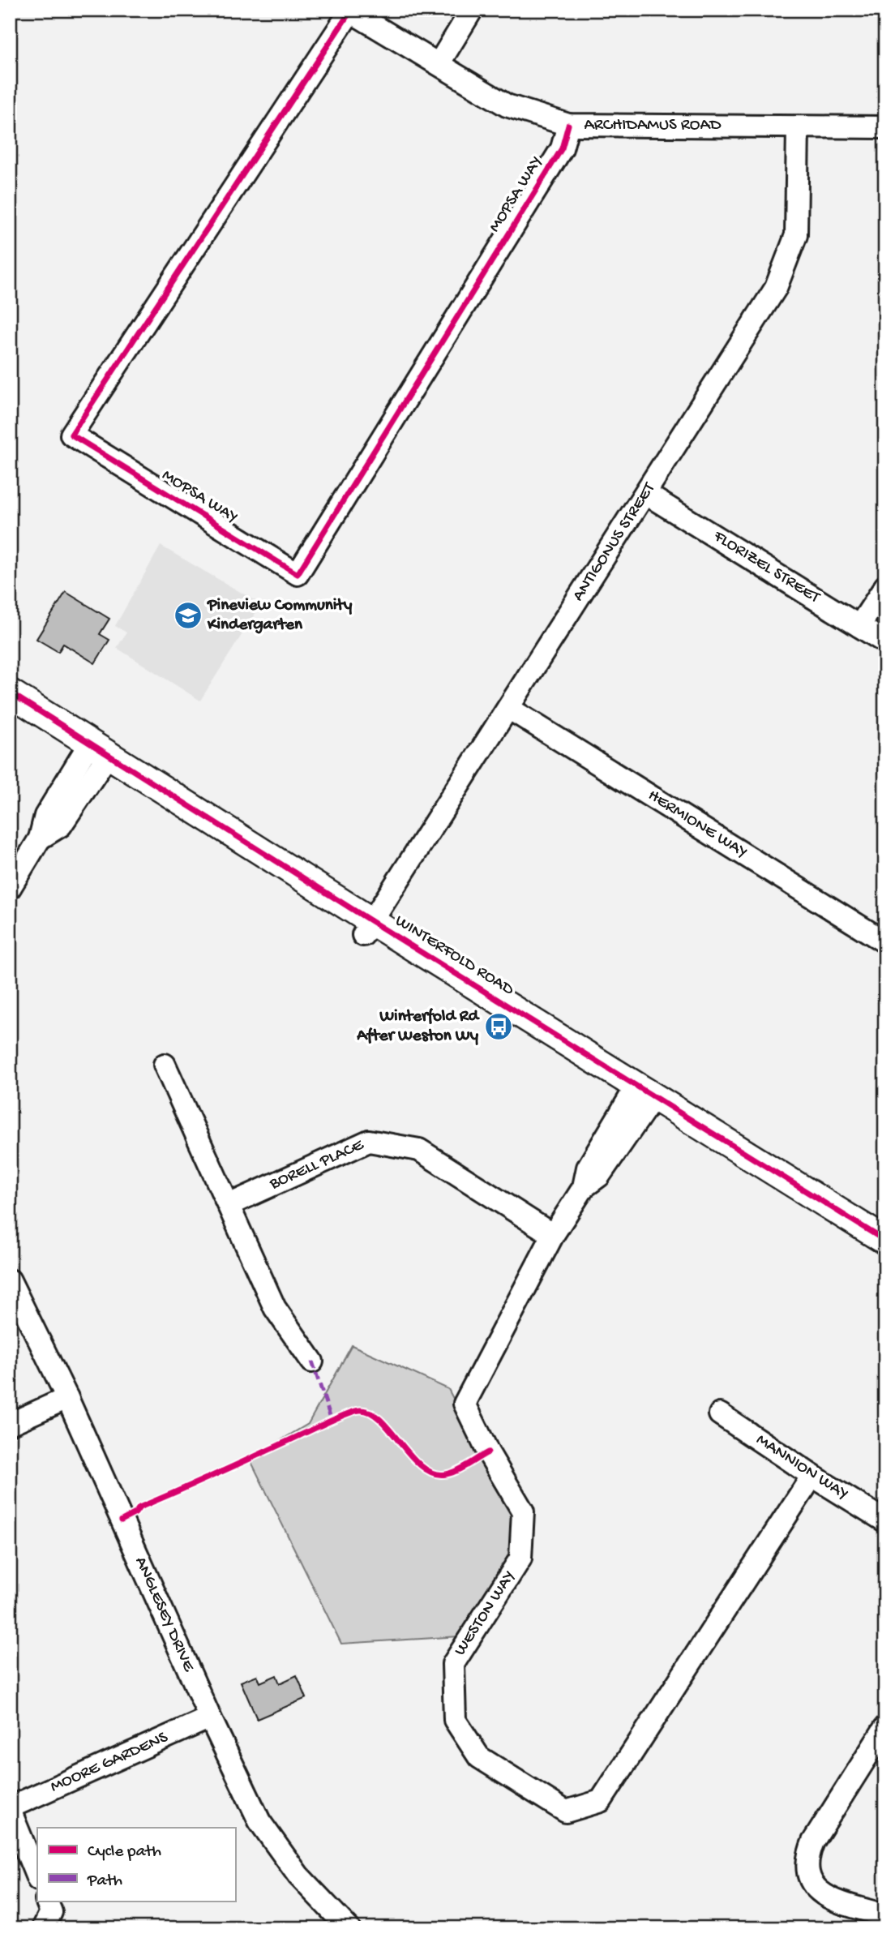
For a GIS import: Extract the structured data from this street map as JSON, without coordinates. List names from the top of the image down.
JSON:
{
  "streets": {
    "main road": ["WINTERFOLD ROAD"],
    "street": [
      "ARCHIDAMUS ROAD",
      "MOPSA WAY",
      "ANTIGONUS STREET",
      "FLORIZEL STREET",
      "HERMIONE WAY",
      "BORELL PLACE",
      "MANNION WAY",
      "WESTON WAY",
      "ANGLESEY DRIVE",
      "MOORE GARDENS"
    ]
  },
  "crossings": [
    ["ARCHIDAMUS ROAD", "MOPSA WAY"],
    ["ARCHIDAMUS ROAD", "ANTIGONUS STREET"],
    ["ANTIGONUS STREET", "FLORIZEL STREET"],
    ["ANTIGONUS STREET", "HERMIONE WAY"],
    ["ANTIGONUS STREET", "WINTERFOLD ROAD"],
    ["WINTERFOLD ROAD", "WESTON WAY"],
    ["BORELL PLACE", "WESTON WAY"],
    ["MANNION WAY", "WESTON WAY"],
    ["ANGLESEY DRIVE", "MOORE GARDENS"]
  ],
  "places": {
    "school or university": ["Pineview Community Kindergarten"],
    "bus stop": ["Winterfold Rd After Weston Wy"]
  },
  "legend": ["Cycle path", "Path"]
}
